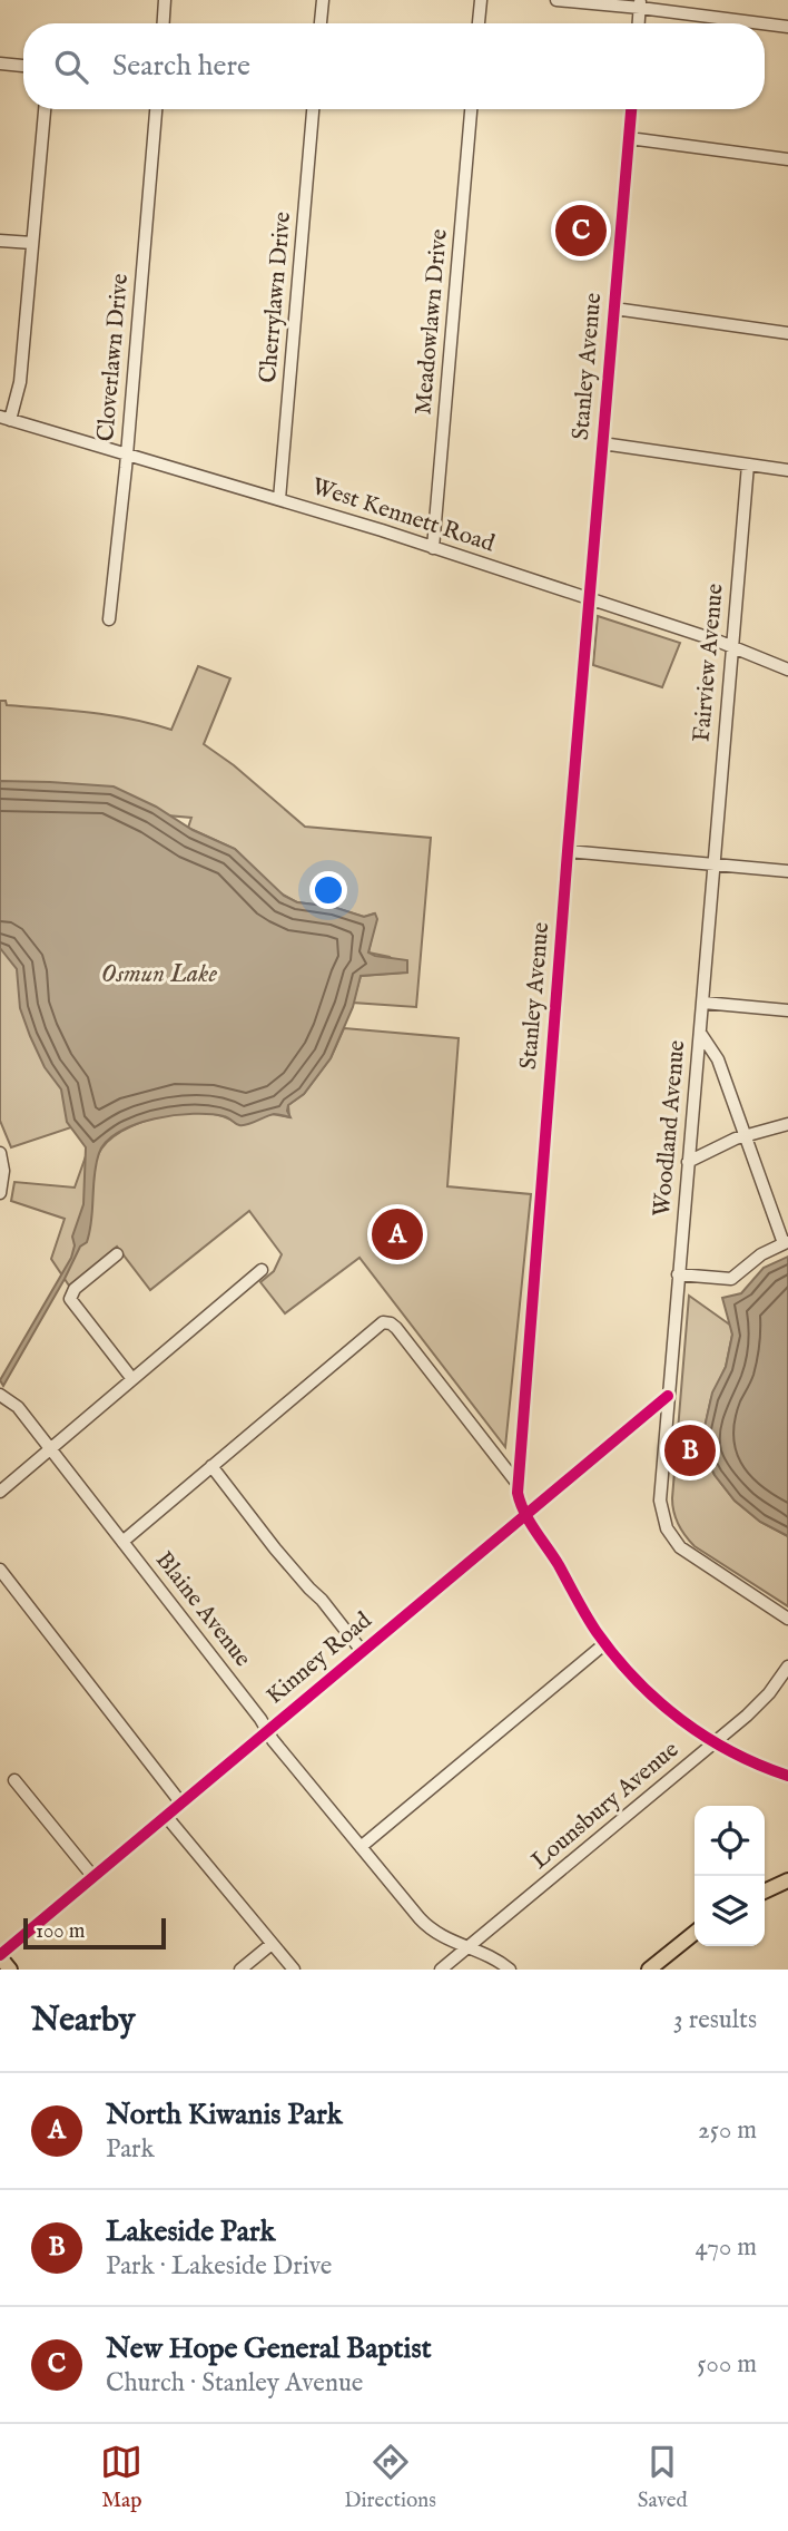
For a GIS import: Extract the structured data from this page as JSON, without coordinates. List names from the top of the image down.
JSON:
{
  "streets": {
    "street": [
      "Cherrylawn Drive",
      "Meadowlawn Drive",
      "Cloverlawn Drive",
      "Stanley Avenue",
      "West Kennett Road",
      "Fairview Avenue",
      "Woodland Avenue",
      "Blaine Avenue",
      "Kinney Road",
      "Lounsbury Avenue"
    ]
  },
  "crossings": [
    ["Cherrylawn Drive", "West Kennett Road"],
    ["Meadowlawn Drive", "West Kennett Road"],
    ["Cloverlawn Drive", "West Kennett Road"],
    ["Stanley Avenue", "West Kennett Road"],
    ["Stanley Avenue", "Kinney Road"],
    ["Stanley Avenue", "Lounsbury Avenue"],
    ["West Kennett Road", "Fairview Avenue"],
    ["Fairview Avenue", "Woodland Avenue"],
    ["Woodland Avenue", "Kinney Road"],
    ["Blaine Avenue", "Kinney Road"],
    ["Blaine Avenue", "Lounsbury Avenue"]
  ],
  "water": ["Osmun Lake"],
  "scale_bar": "100 m",
  "page": {
    "search": "Search here",
    "pins": ["C", "A", "B"],
    "scale": "100 m",
    "heading": ["Nearby", "3 results"],
    "list": [
      {
        "mark": "A",
        "name": "North Kiwanis Park",
        "note": "Park",
        "value": "250 m"
      },
      {
        "mark": "B",
        "name": "Lakeside Park",
        "note": "Park · Lakeside Drive",
        "value": "470 m"
      },
      {
        "mark": "C",
        "name": "New Hope General Baptist",
        "note": "Church · Stanley Avenue",
        "value": "500 m"
      }
    ],
    "nav": ["Map", "Directions", "Saved"]
  }
}
